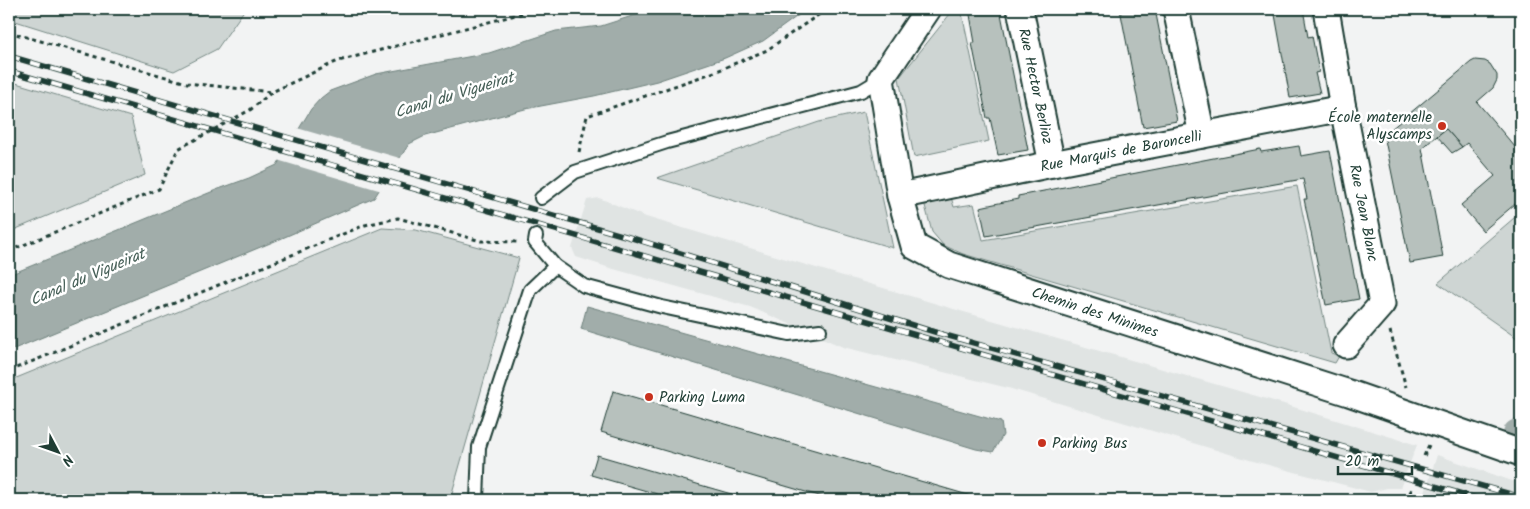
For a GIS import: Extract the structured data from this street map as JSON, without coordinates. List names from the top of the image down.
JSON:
{
  "streets": {
    "street": [
      "Rue Hector Berlioz",
      "Rue Marquis de Baroncelli",
      "Rue Jean Blanc",
      "Chemin des Minimes"
    ]
  },
  "crossings": [
    ["Rue Hector Berlioz", "Rue Marquis de Baroncelli"],
    ["Rue Marquis de Baroncelli", "Rue Jean Blanc"],
    ["Rue Marquis de Baroncelli", "Chemin des Minimes"]
  ],
  "water": ["Canal du Vigueirat"],
  "places": ["École maternelle Alyscamps", "Parking Luma", "Parking Bus"],
  "scale_bar": "20 m",
  "north": "bottom right"
}
